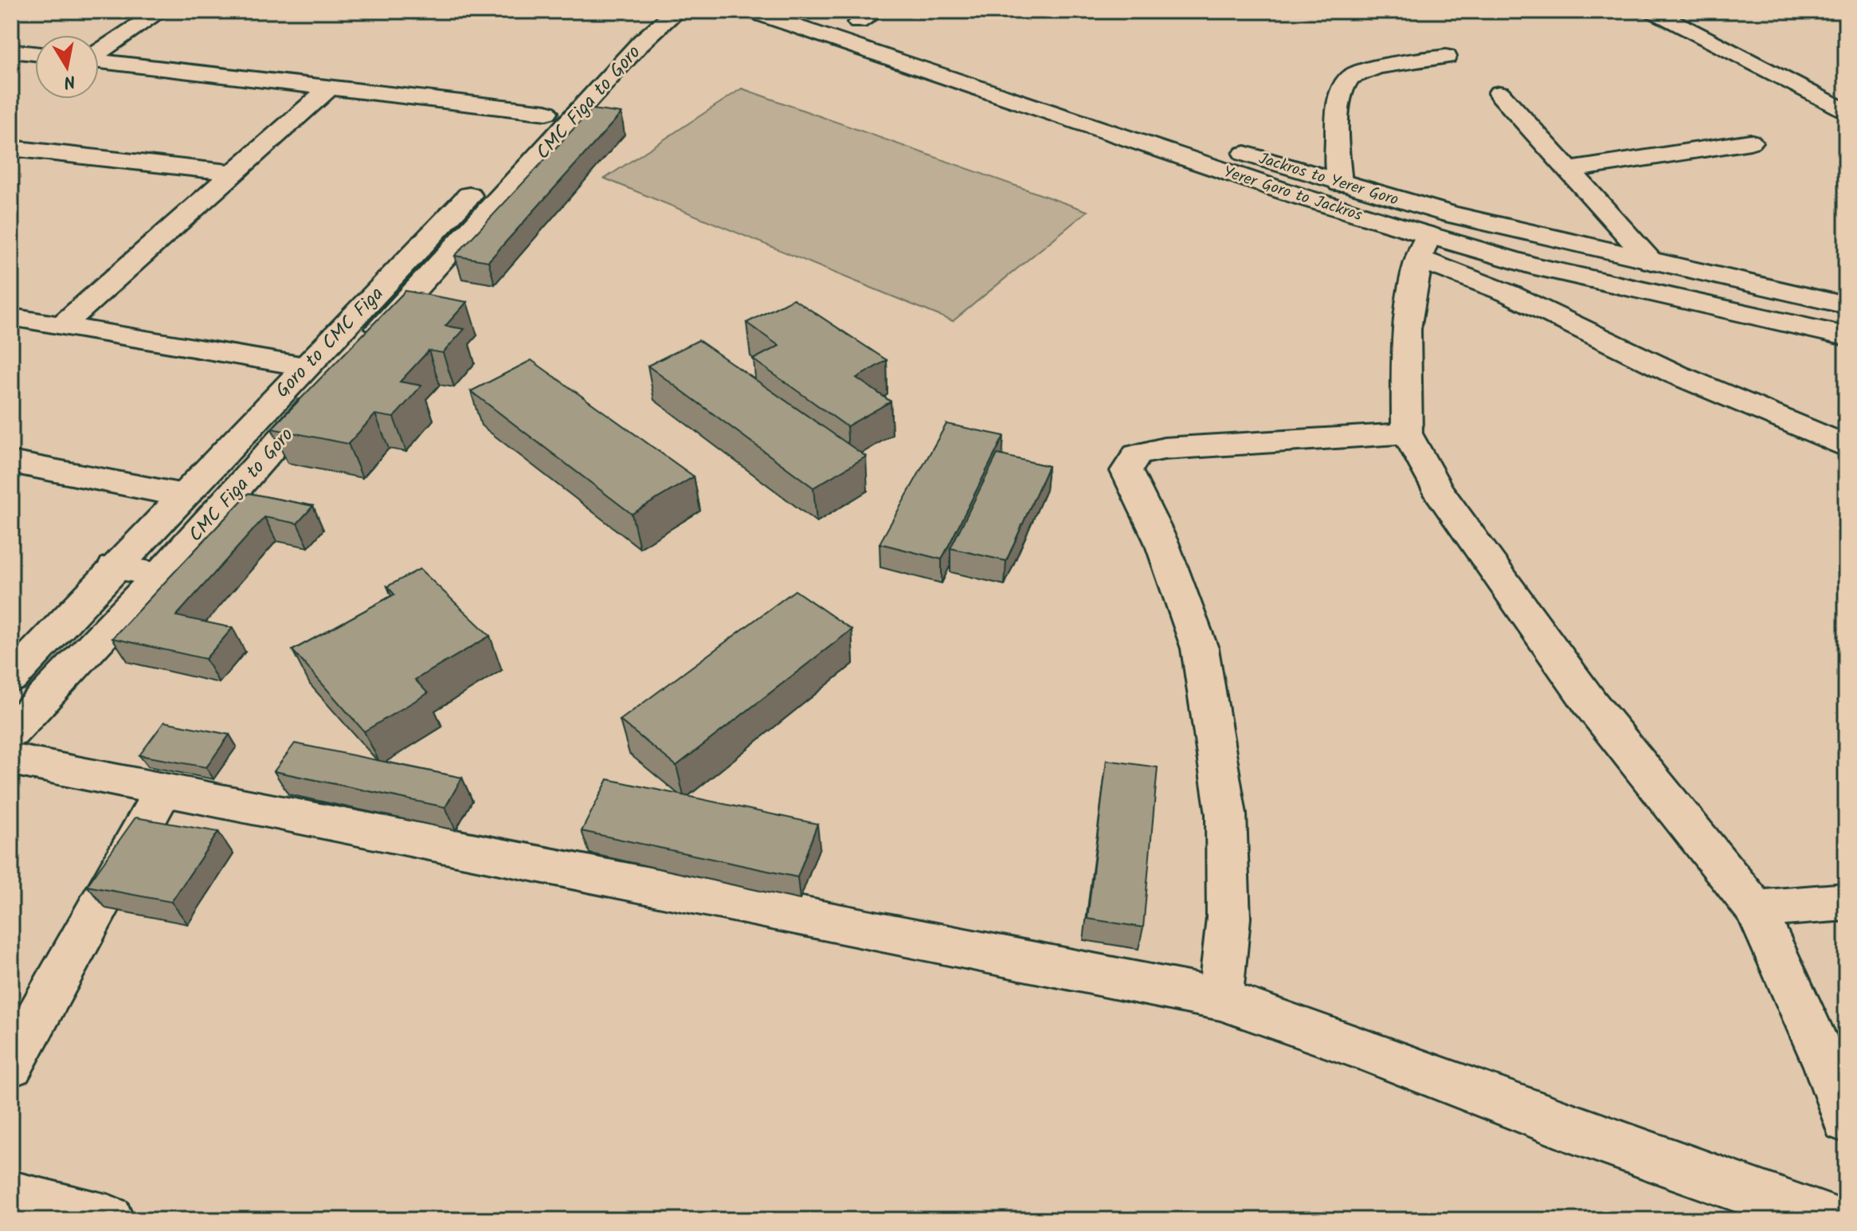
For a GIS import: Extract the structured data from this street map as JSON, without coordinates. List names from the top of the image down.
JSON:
{
  "streets": {
    "street": [
      "CMC Figa to Goro",
      "Jackros to Yerer Goro",
      "Yerer Goro to Jackros",
      "Goro to CMC Figa"
    ]
  },
  "north": "bottom"
}
